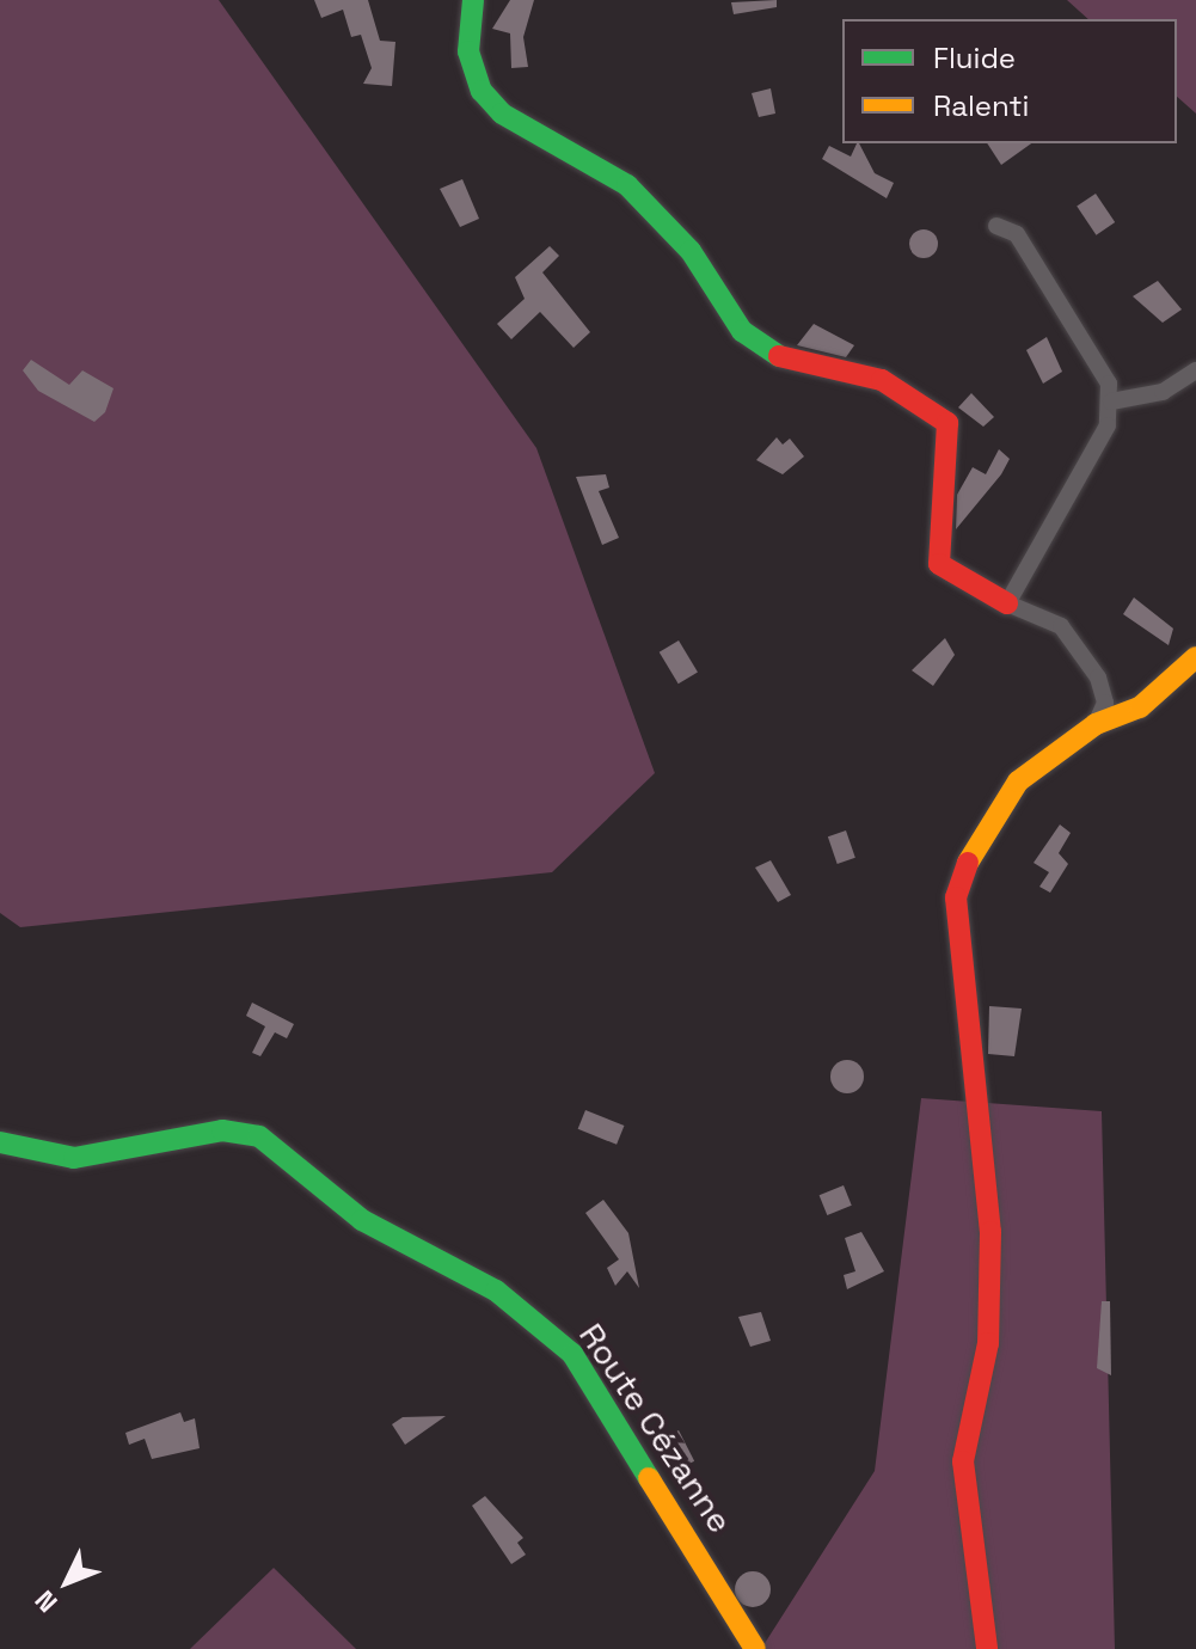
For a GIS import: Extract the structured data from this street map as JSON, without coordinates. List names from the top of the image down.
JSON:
{
  "streets": {
    "street": ["Route Cézanne"]
  },
  "legend": ["Fluide", "Ralenti"],
  "north": "bottom left"
}
